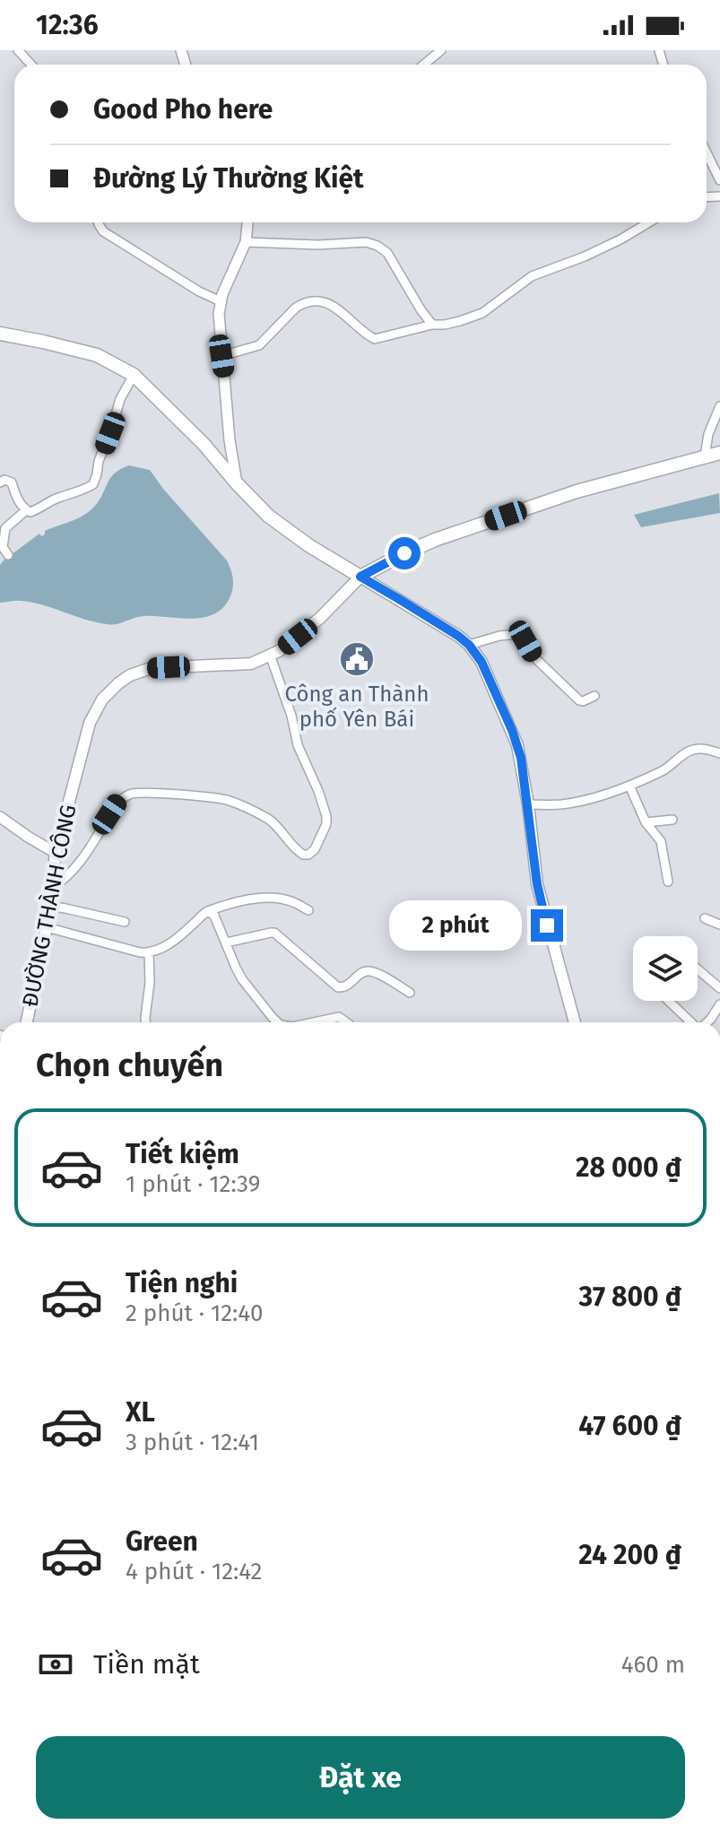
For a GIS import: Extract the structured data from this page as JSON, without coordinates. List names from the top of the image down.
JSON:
{
  "streets": {
    "main road": ["ĐƯỜNG THÀNH CÔNG"]
  },
  "places": {
    "public building": ["Công an Thành phố Yên Bái"]
  },
  "page": {
    "status": "12:36",
    "banner": ["Good Pho here", "Đường Lý Thường Kiệt"],
    "bubble": "2 phút",
    "heading": "Chọn chuyến",
    "list": [
      {
        "name": "Tiết kiệm",
        "note": "1 phút · 12:39",
        "value": "28 000 ₫"
      },
      {
        "name": "Tiện nghi",
        "note": "2 phút · 12:40",
        "value": "37 800 ₫"
      },
      {
        "name": "XL",
        "note": "3 phút · 12:41",
        "value": "47 600 ₫"
      },
      {
        "name": "Green",
        "note": "4 phút · 12:42",
        "value": "24 200 ₫"
      }
    ],
    "pay": ["Tiền mặt", "460 m"],
    "buttons": "Đặt xe"
  }
}
